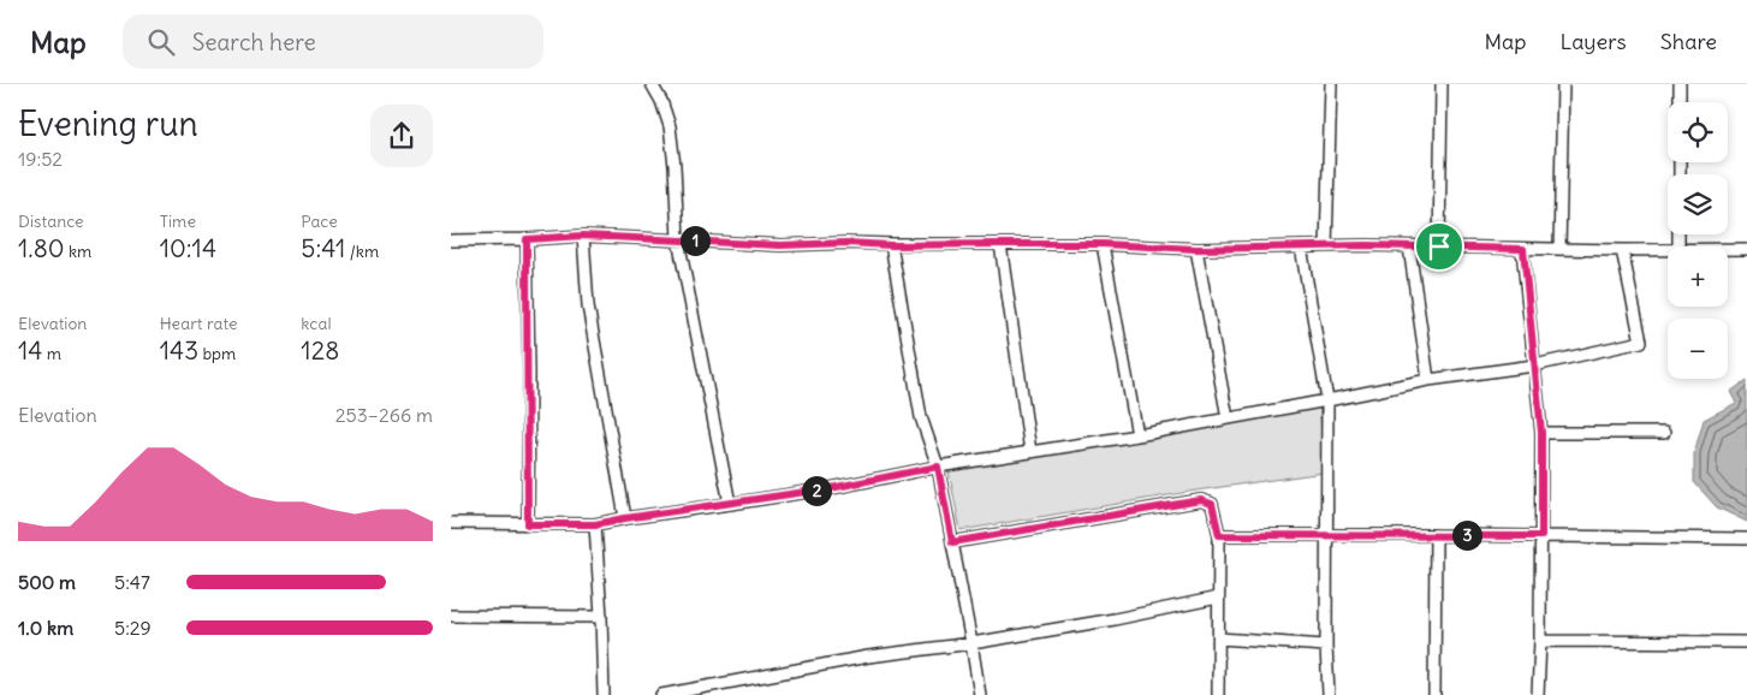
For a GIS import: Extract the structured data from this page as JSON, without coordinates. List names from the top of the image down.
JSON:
{
  "page": {
    "header": "Map",
    "search": "Search here",
    "nav": ["Map", "Layers", "Share"],
    "heading": ["Evening run", "19:52"],
    "map_buttons": ["+", "−"],
    "stats": [
      ["Distance", "1.80 km"],
      ["Time", "10:14"],
      ["Pace", "5:41 /km"],
      ["Elevation", "14 m"],
      ["Heart rate", "143 bpm"],
      ["kcal", "128"]
    ],
    "pins": ["1", "2", "3"],
    "chart": ["Elevation", "253–266 m"],
    "list": [
      {
        "name": "500 m",
        "note": "5:47"
      },
      {
        "name": "1.0 km",
        "note": "5:29"
      }
    ]
  }
}
